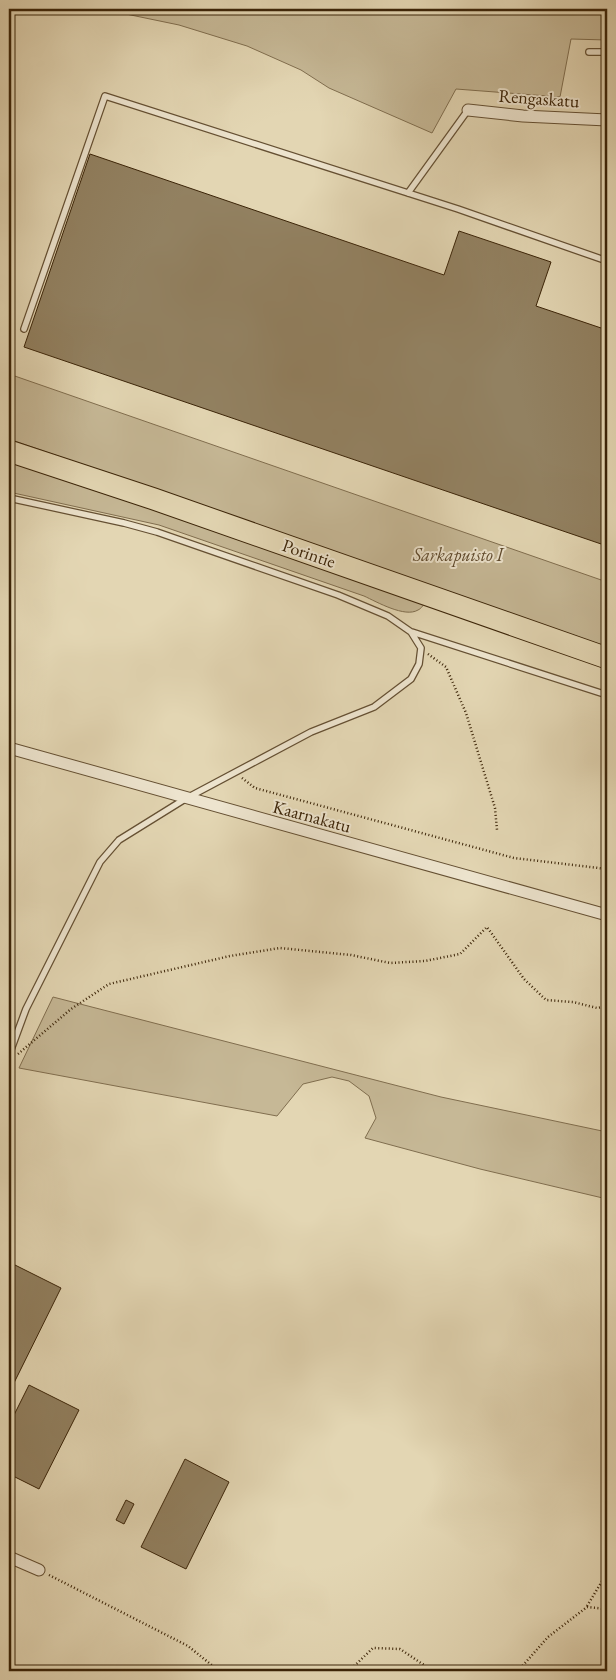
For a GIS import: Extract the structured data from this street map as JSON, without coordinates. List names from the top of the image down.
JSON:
{
  "streets": {
    "highway": ["Porintie"],
    "street": ["Rengaskatu", "Kaarnakatu"]
  },
  "parks": ["Sarkapuisto I"]
}
